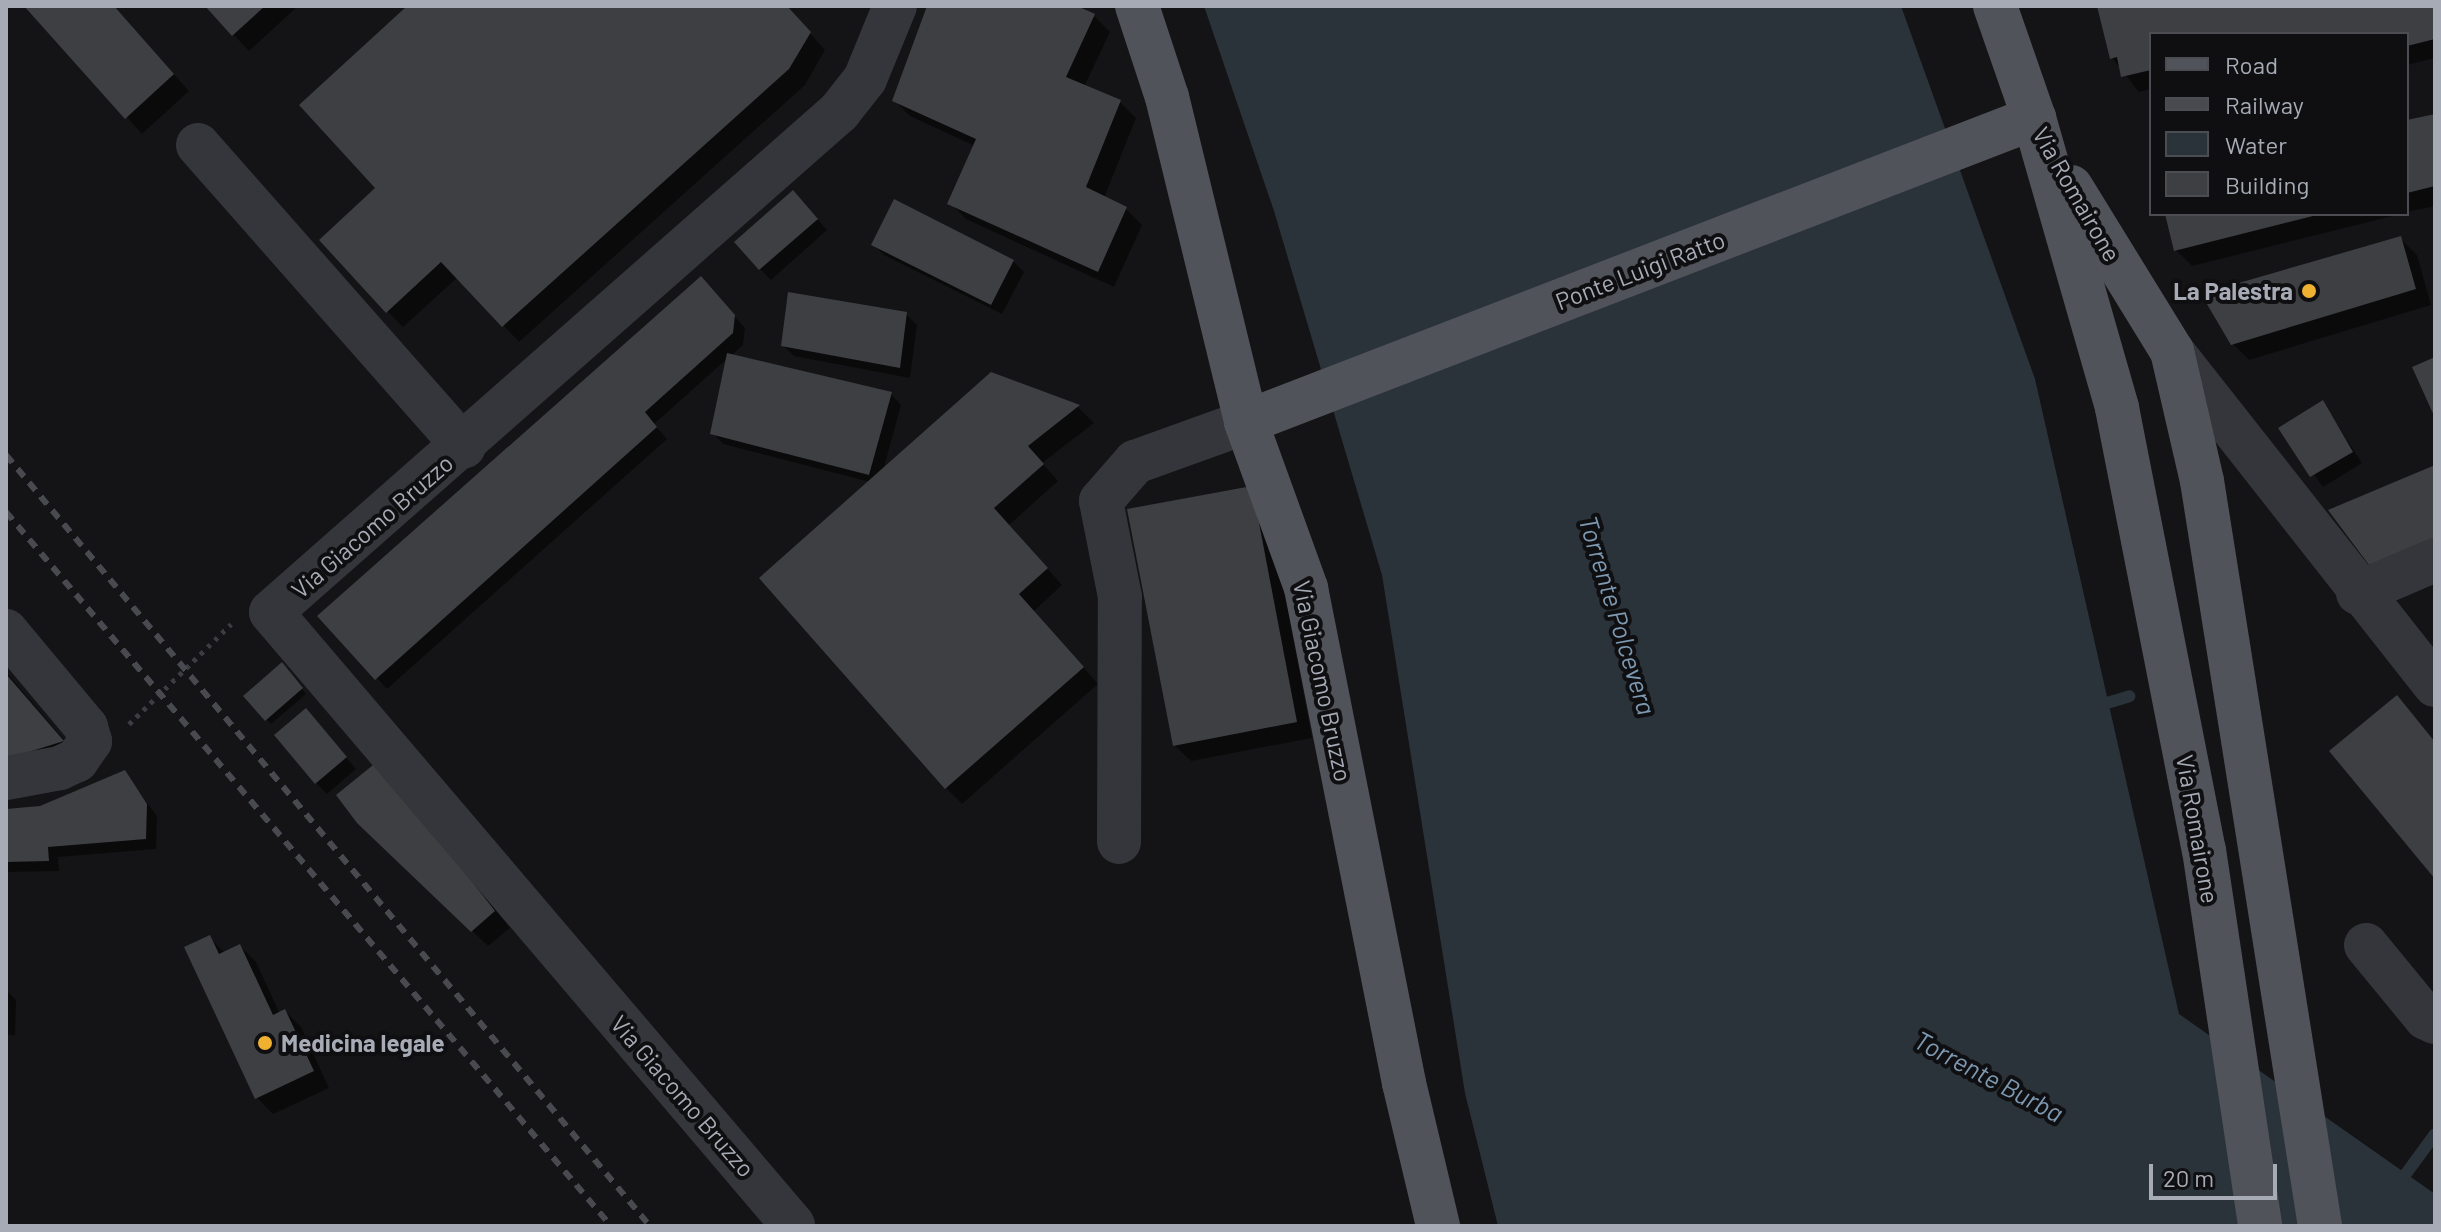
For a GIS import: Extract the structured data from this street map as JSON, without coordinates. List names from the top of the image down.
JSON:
{
  "streets": {
    "main road": ["Via Romairone", "Ponte Luigi Ratto", "Via Giacomo Bruzzo"]
  },
  "crossings": [
    ["Via Romairone", "Ponte Luigi Ratto"],
    ["Ponte Luigi Ratto", "Via Giacomo Bruzzo"]
  ],
  "water": ["Torrente Polcevera", "Torrente Burba"],
  "places": ["La Palestra", "Medicina legale"],
  "legend": [
    "Road",
    "Railway",
    "Water",
    "Building"
  ],
  "scale_bar": "20 m"
}
